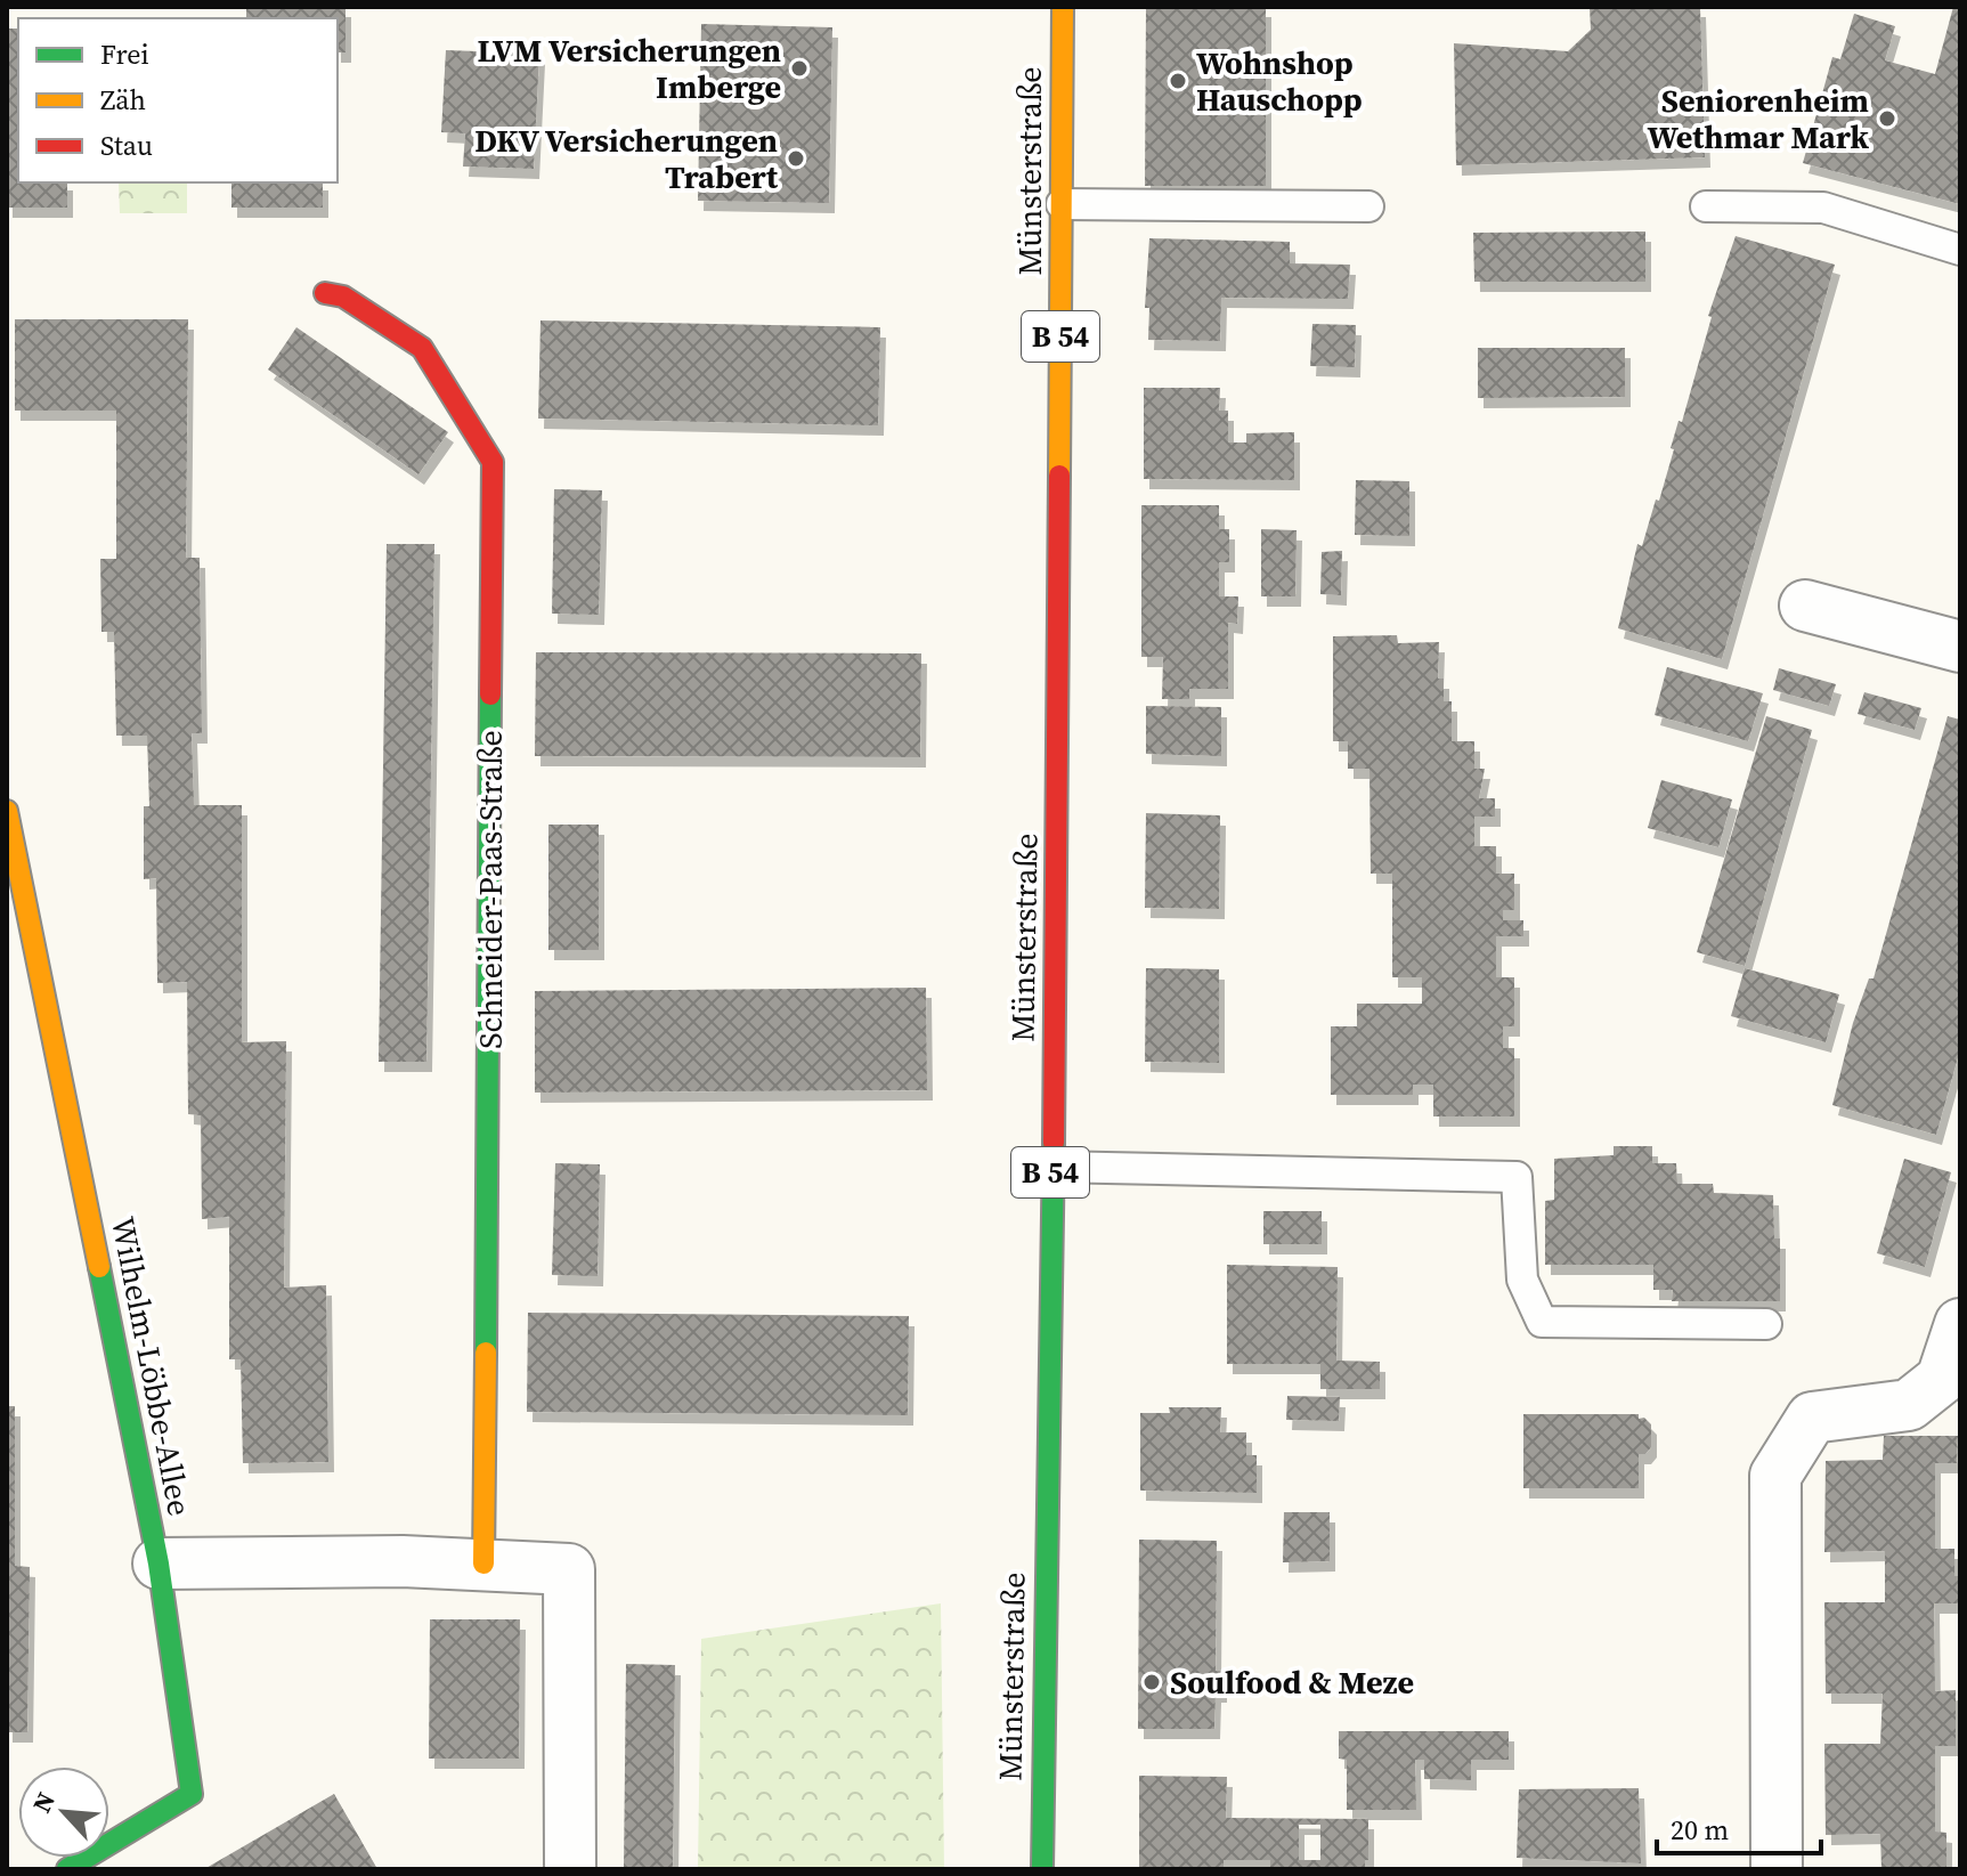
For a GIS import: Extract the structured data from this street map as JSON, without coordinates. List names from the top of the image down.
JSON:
{
  "streets": {
    "street": [
      "Münsterstraße",
      "B 54",
      "Schneider-Paas-Straße",
      "Wilhelm-Löbbe-Allee"
    ]
  },
  "places": [
    "LVM Versicherungen Imberge",
    "Wohnshop Hauschopp",
    "Seniorenheim Wethmar Mark",
    "DKV Versicherungen Trabert",
    "Soulfood & Meze"
  ],
  "legend": ["Frei", "Zäh", "Stau"],
  "scale_bar": "20 m",
  "north": "top left"
}
